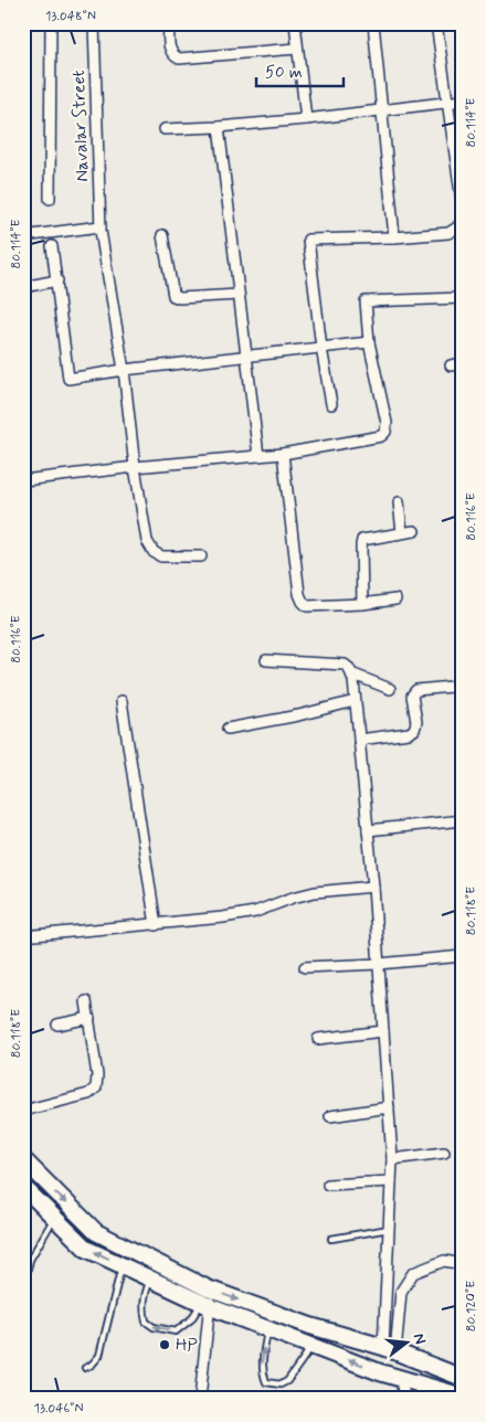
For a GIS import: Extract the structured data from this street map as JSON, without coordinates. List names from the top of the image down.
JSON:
{
  "streets": {
    "street": ["Navalar Street"]
  },
  "places": ["HP"],
  "scale_bar": "50 m",
  "north": "right",
  "coordinates": [
    "13.048°N",
    "80.114°E",
    "80.116°E",
    "80.118°E",
    "80.120°E",
    "13.046°N"
  ]
}
